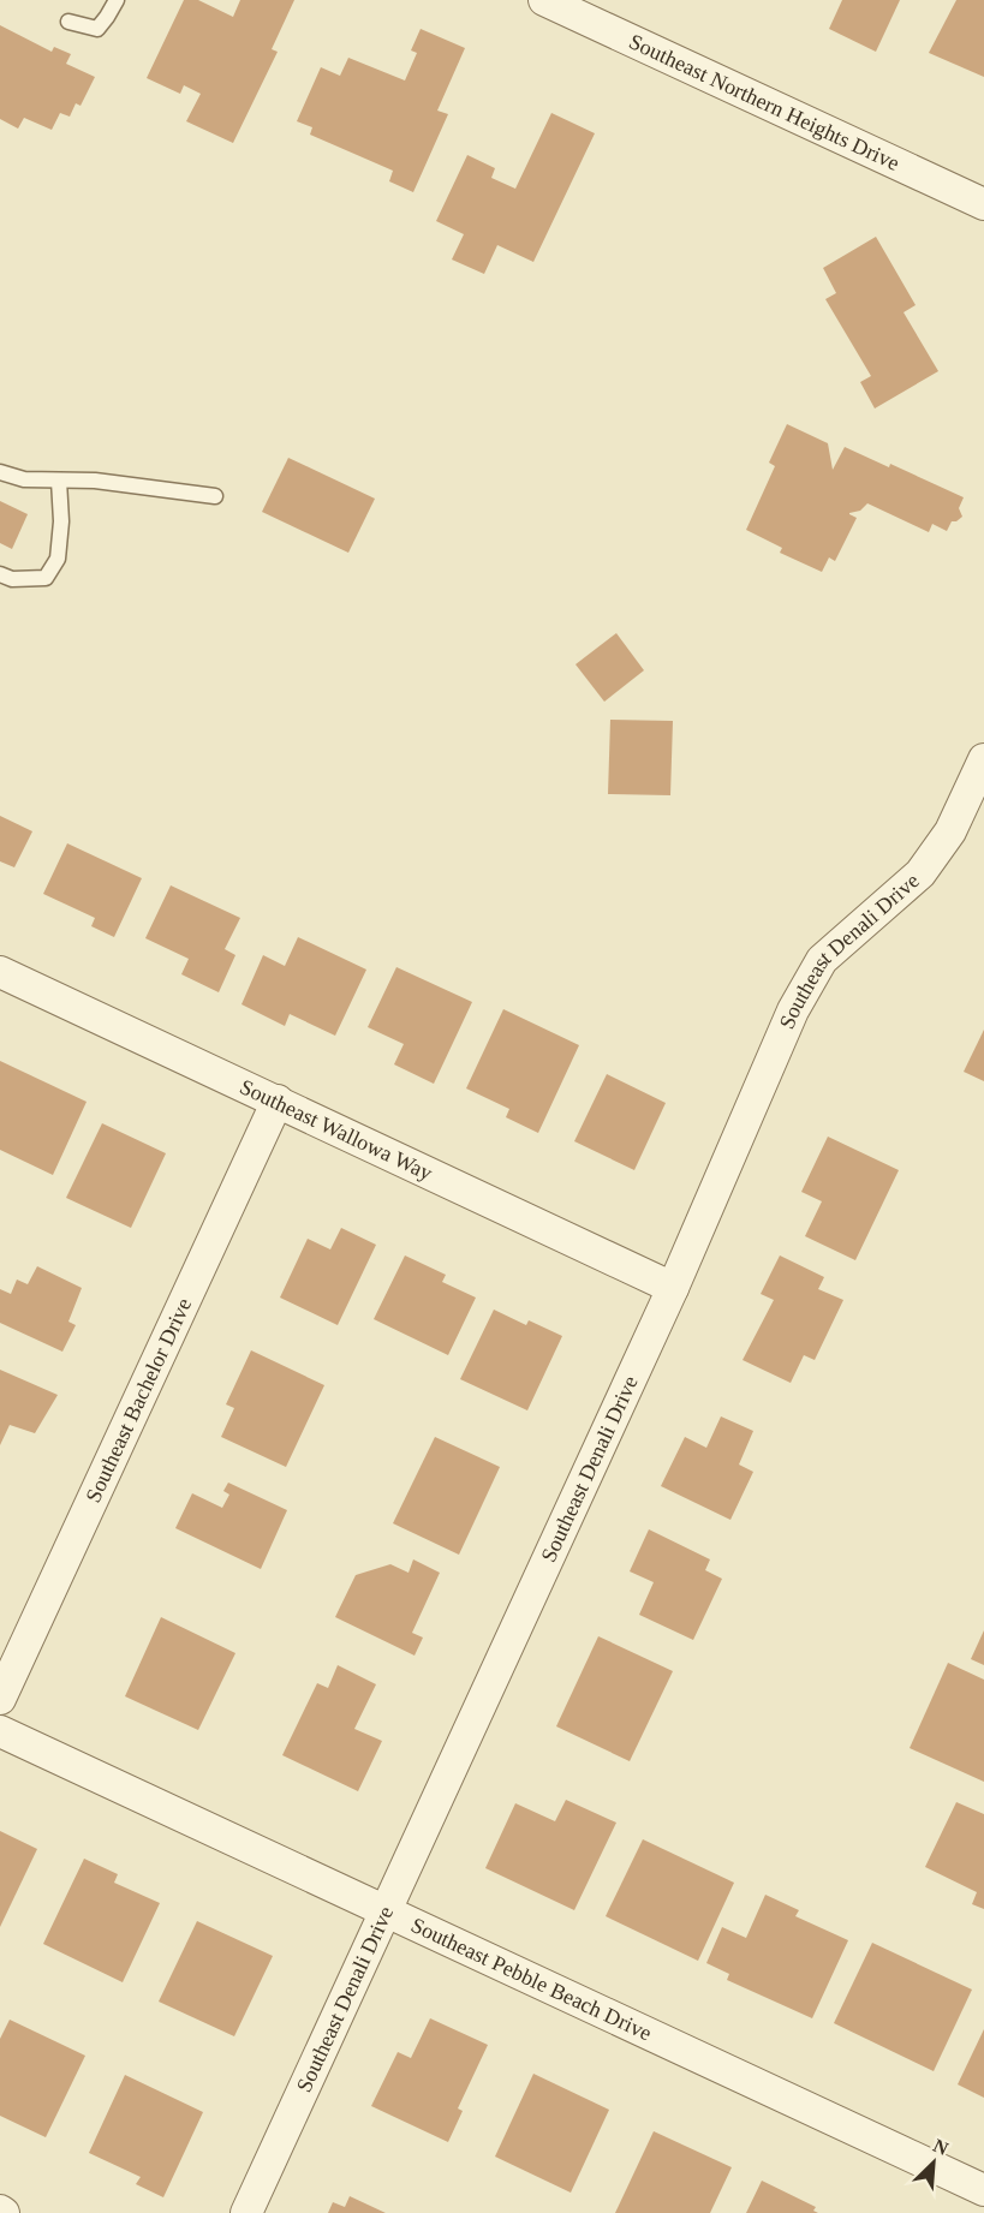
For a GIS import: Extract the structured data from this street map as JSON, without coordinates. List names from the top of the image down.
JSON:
{
  "streets": {
    "street": [
      "Southeast Northern Heights Drive",
      "Southeast Denali Drive",
      "Southeast Wallowa Way",
      "Southeast Bachelor Drive",
      "Southeast Pebble Beach Drive"
    ]
  },
  "crossings": [
    ["Southeast Denali Drive", "Southeast Wallowa Way"],
    ["Southeast Denali Drive", "Southeast Pebble Beach Drive"],
    ["Southeast Wallowa Way", "Southeast Bachelor Drive"]
  ],
  "north": "top right"
}
